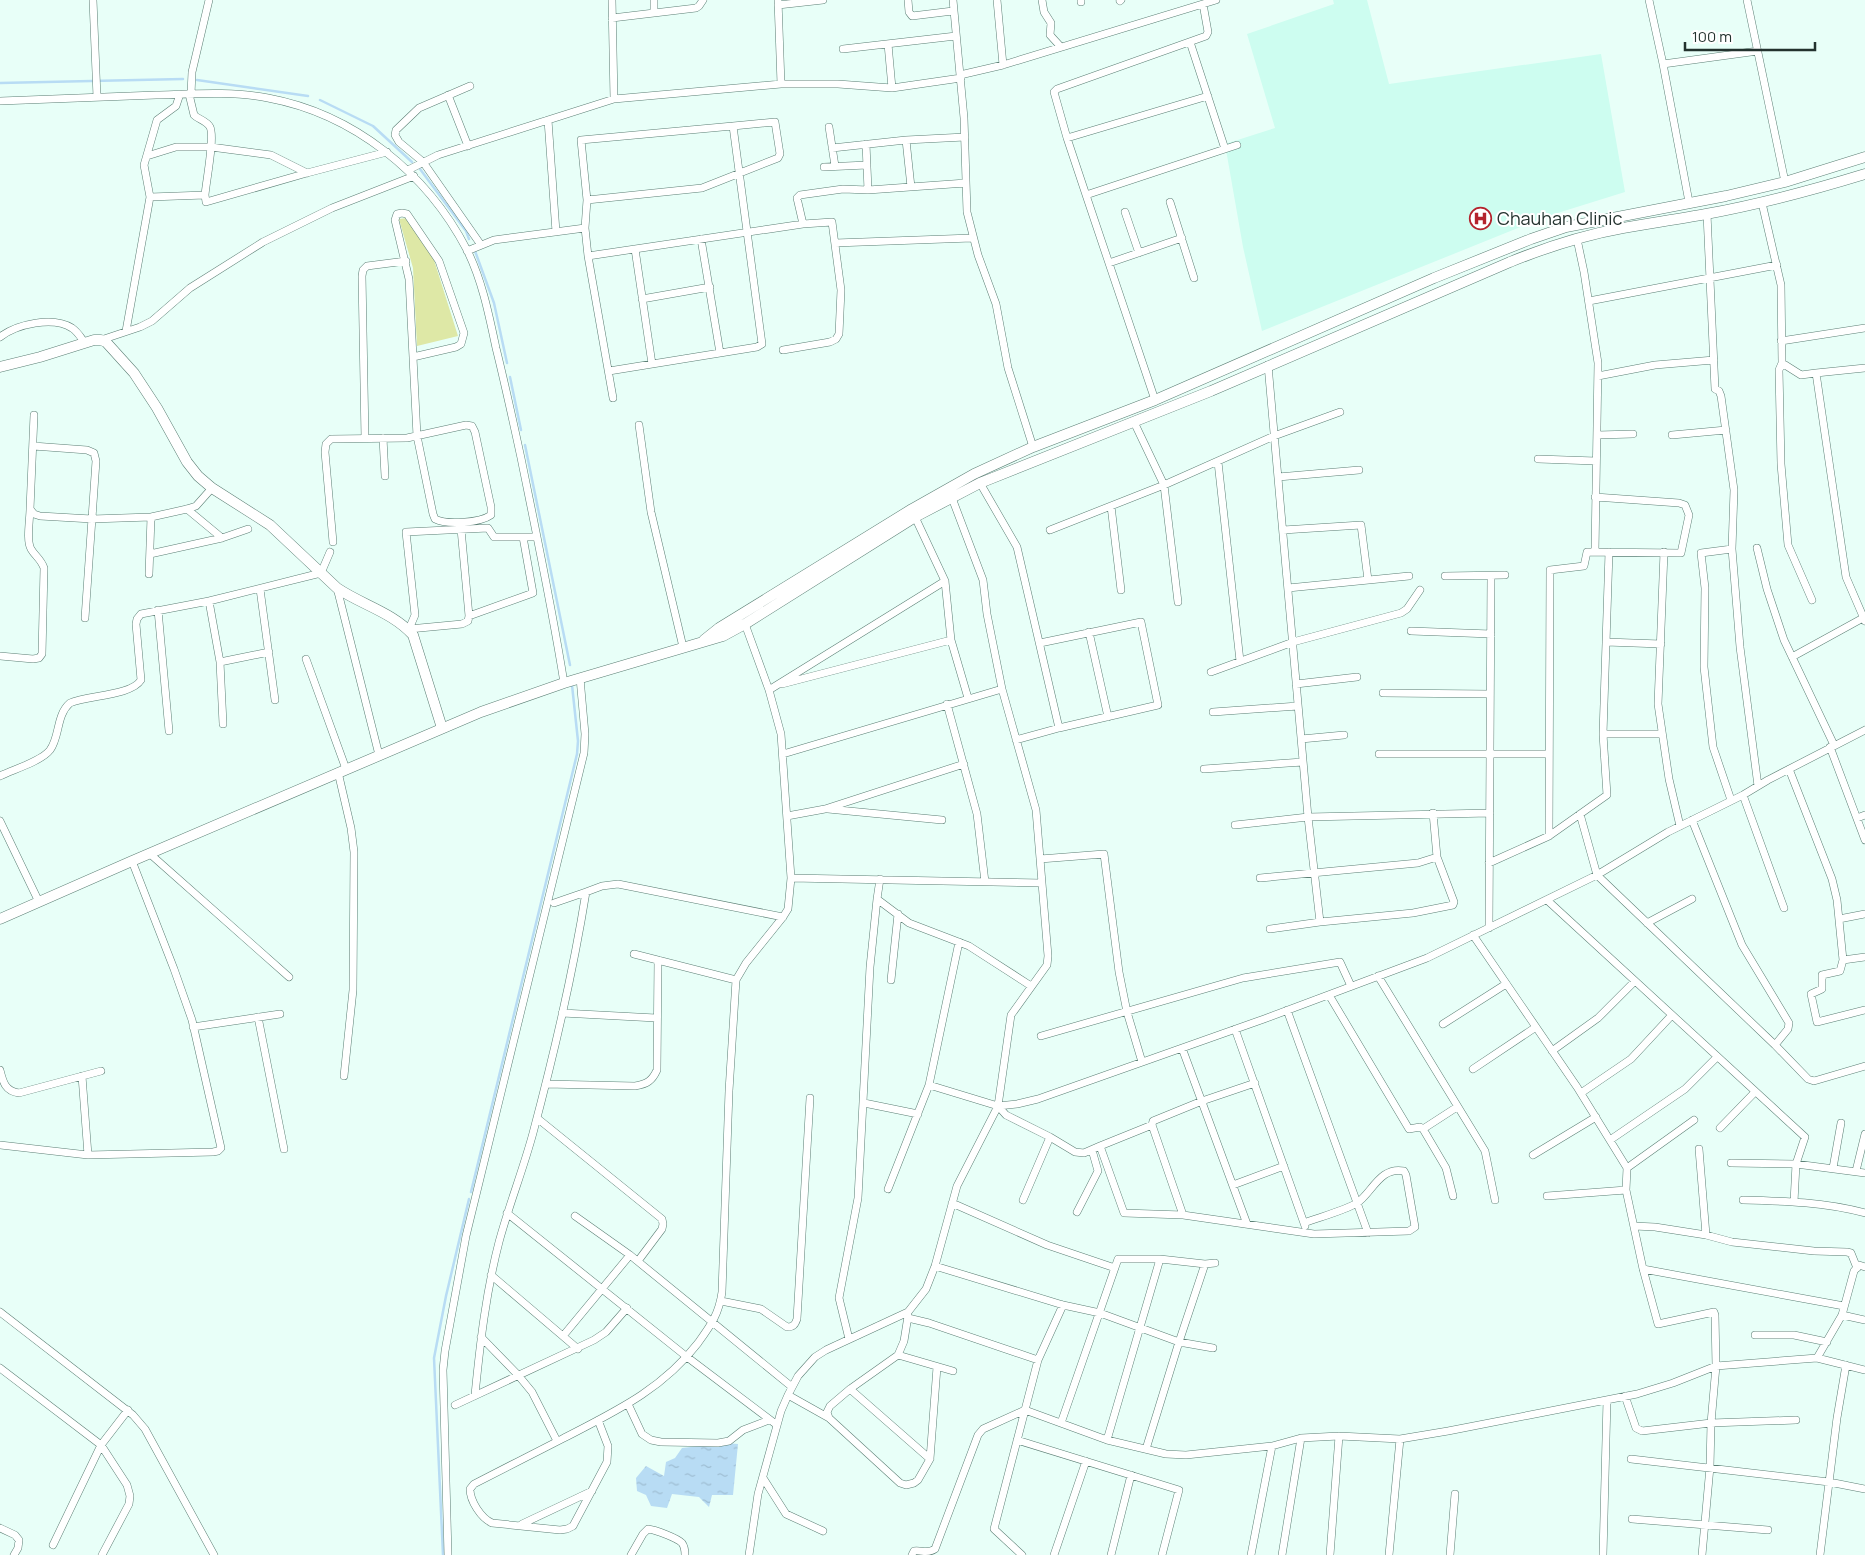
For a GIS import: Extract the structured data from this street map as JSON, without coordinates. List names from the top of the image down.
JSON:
{
  "places": {
    "hospital": ["Chauhan Clinic"]
  },
  "scale_bar": "100 m"
}
